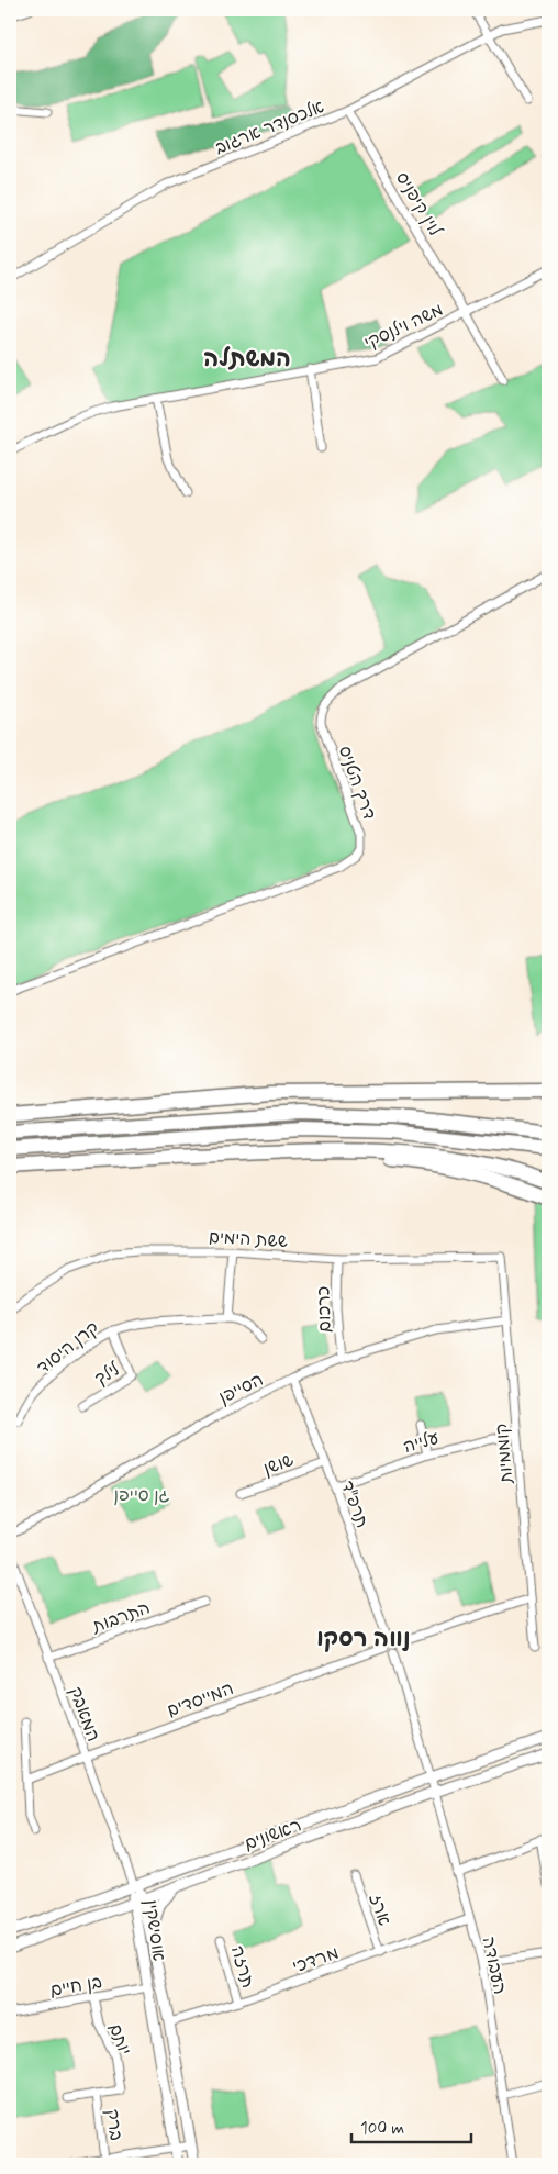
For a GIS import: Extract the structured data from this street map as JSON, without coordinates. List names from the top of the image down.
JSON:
{
  "streets": {
    "street": [
      "אלכסנדר ארגוב",
      "לוין קיפניס",
      "משה וילנסקי",
      "דרך הטניס",
      "ששת הימים",
      "כרכום",
      "קרן היסוד",
      "לילך",
      "הסייפן",
      "עלייה",
      "קוממיות",
      "שושן",
      "תרפ\"ד",
      "התרבות",
      "המייסדים",
      "המאבק",
      "ראשונים",
      "ארז",
      "אוסישקין",
      "מרדכי",
      "העבודה",
      "תרזה",
      "בן חיים",
      "יותם",
      "ברק"
    ]
  },
  "crossings": [
    ["אלכסנדר ארגוב", "לוין קיפניס"],
    ["לוין קיפניס", "משה וילנסקי"],
    ["ששת הימים", "כרכום"],
    ["ששת הימים", "קוממיות"],
    ["כרכום", "הסייפן"],
    ["קרן היסוד", "לילך"],
    ["הסייפן", "קוממיות"],
    ["הסייפן", "תרפ\"ד"],
    ["עלייה", "קוממיות"],
    ["עלייה", "תרפ\"ד"],
    ["שושן", "תרפ\"ד"],
    ["תרפ\"ד", "המייסדים"],
    ["התרבות", "המאבק"],
    ["המייסדים", "המאבק"],
    ["המאבק", "ראשונים"],
    ["המאבק", "אוסישקין"],
    ["ראשונים", "אוסישקין"],
    ["ראשונים", "העבודה"],
    ["ארז", "מרדכי"],
    ["אוסישקין", "מרדכי"],
    ["אוסישקין", "בן חיים"],
    ["מרדכי", "העבודה"],
    ["מרדכי", "תרזה"],
    ["בן חיים", "יותם"],
    ["יותם", "ברק"]
  ],
  "districts": ["המשתלה", "נווה רסקו"],
  "parks": ["גן סייפן"],
  "scale_bar": "100 m"
}
